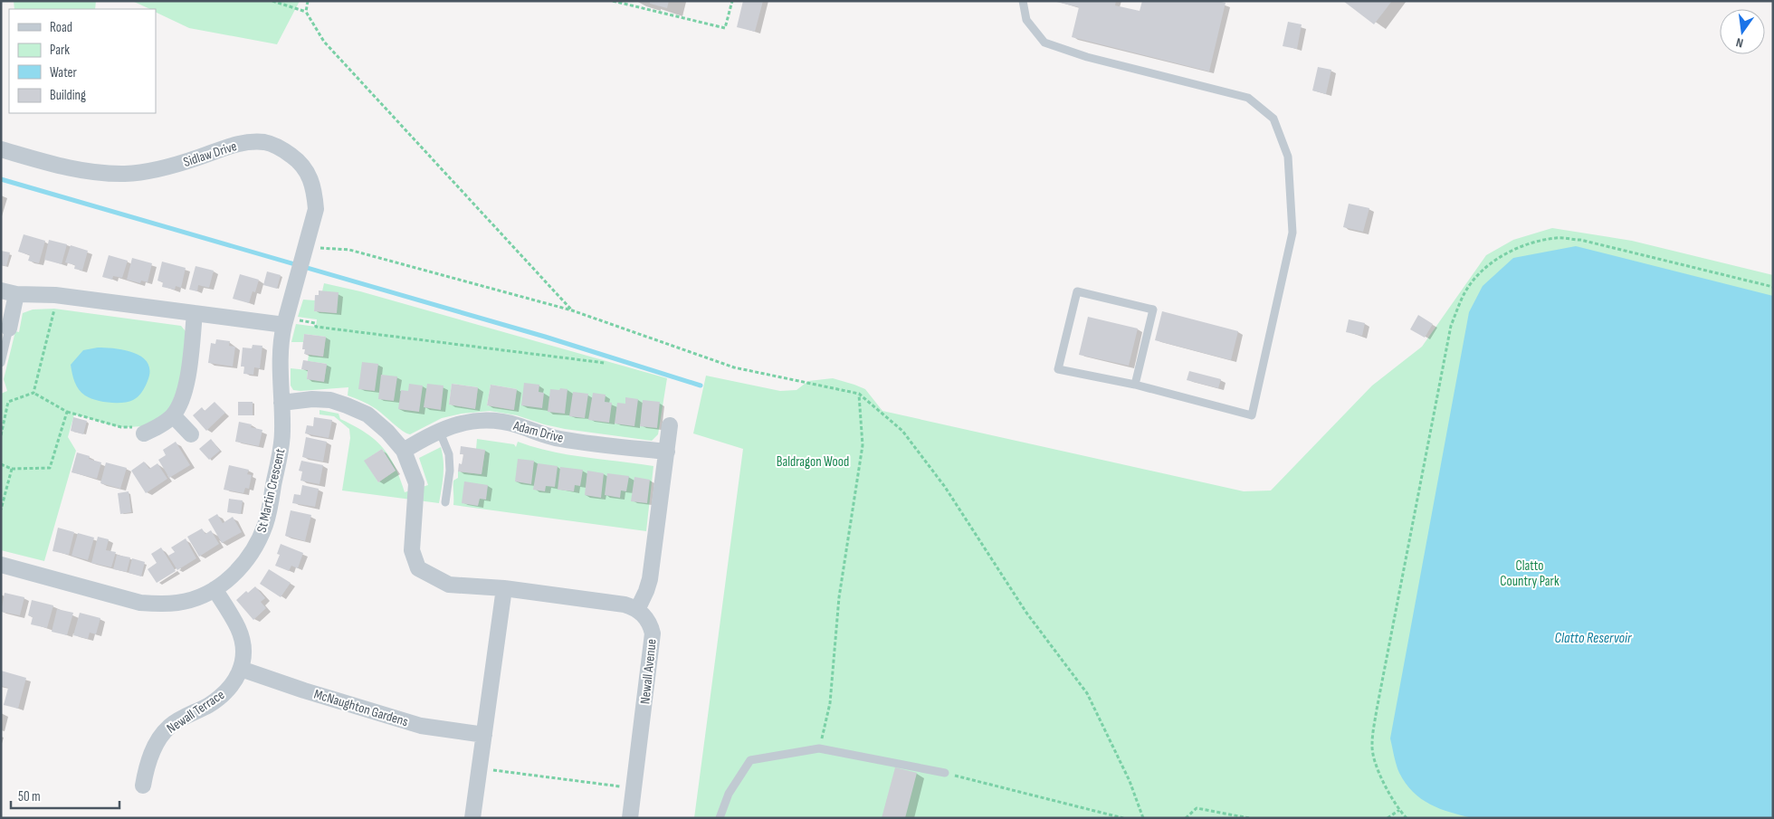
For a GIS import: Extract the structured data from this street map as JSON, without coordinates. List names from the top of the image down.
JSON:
{
  "streets": {
    "street": [
      "Sidlaw Drive",
      "Adam Drive",
      "St Martin Crescent",
      "Newall Avenue",
      "McNaughton Gardens",
      "Newall Terrace"
    ]
  },
  "crossings": [
    ["Sidlaw Drive", "St Martin Crescent"],
    ["St Martin Crescent", "Newall Terrace"],
    ["McNaughton Gardens", "Newall Terrace"]
  ],
  "water": ["Clatto Reservoir"],
  "parks": ["Baldragon Wood", "Clatto Country Park"],
  "legend": [
    "Road",
    "Park",
    "Water",
    "Building"
  ],
  "scale_bar": "50 m",
  "north": "bottom"
}
